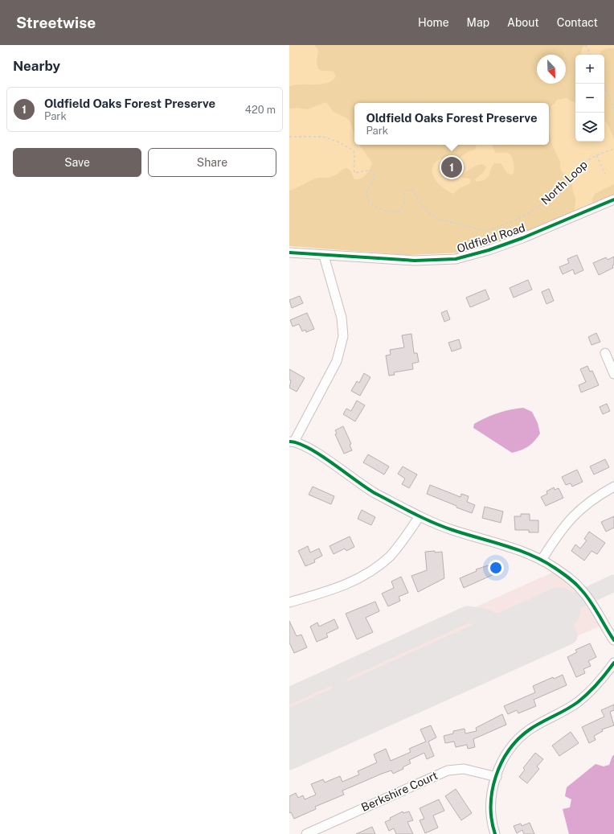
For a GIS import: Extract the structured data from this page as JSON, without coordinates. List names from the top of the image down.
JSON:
{
  "streets": {
    "street": ["Oldfield Road", "Berkshire Court"],
    "path": ["North Loop"]
  },
  "north": "bottom right",
  "page": {
    "header": "Streetwise",
    "nav": [
      "Home",
      "Map",
      "About",
      "Contact"
    ],
    "heading": "Nearby",
    "map_buttons": ["+", "−"],
    "list": [
      {
        "mark": "1",
        "name": "Oldfield Oaks Forest Preserve",
        "note": "Park",
        "value": "420 m"
      }
    ],
    "popup": ["Oldfield Oaks Forest Preserve", "Park"],
    "buttons": ["Save", "Share"],
    "pins": "1"
  }
}
